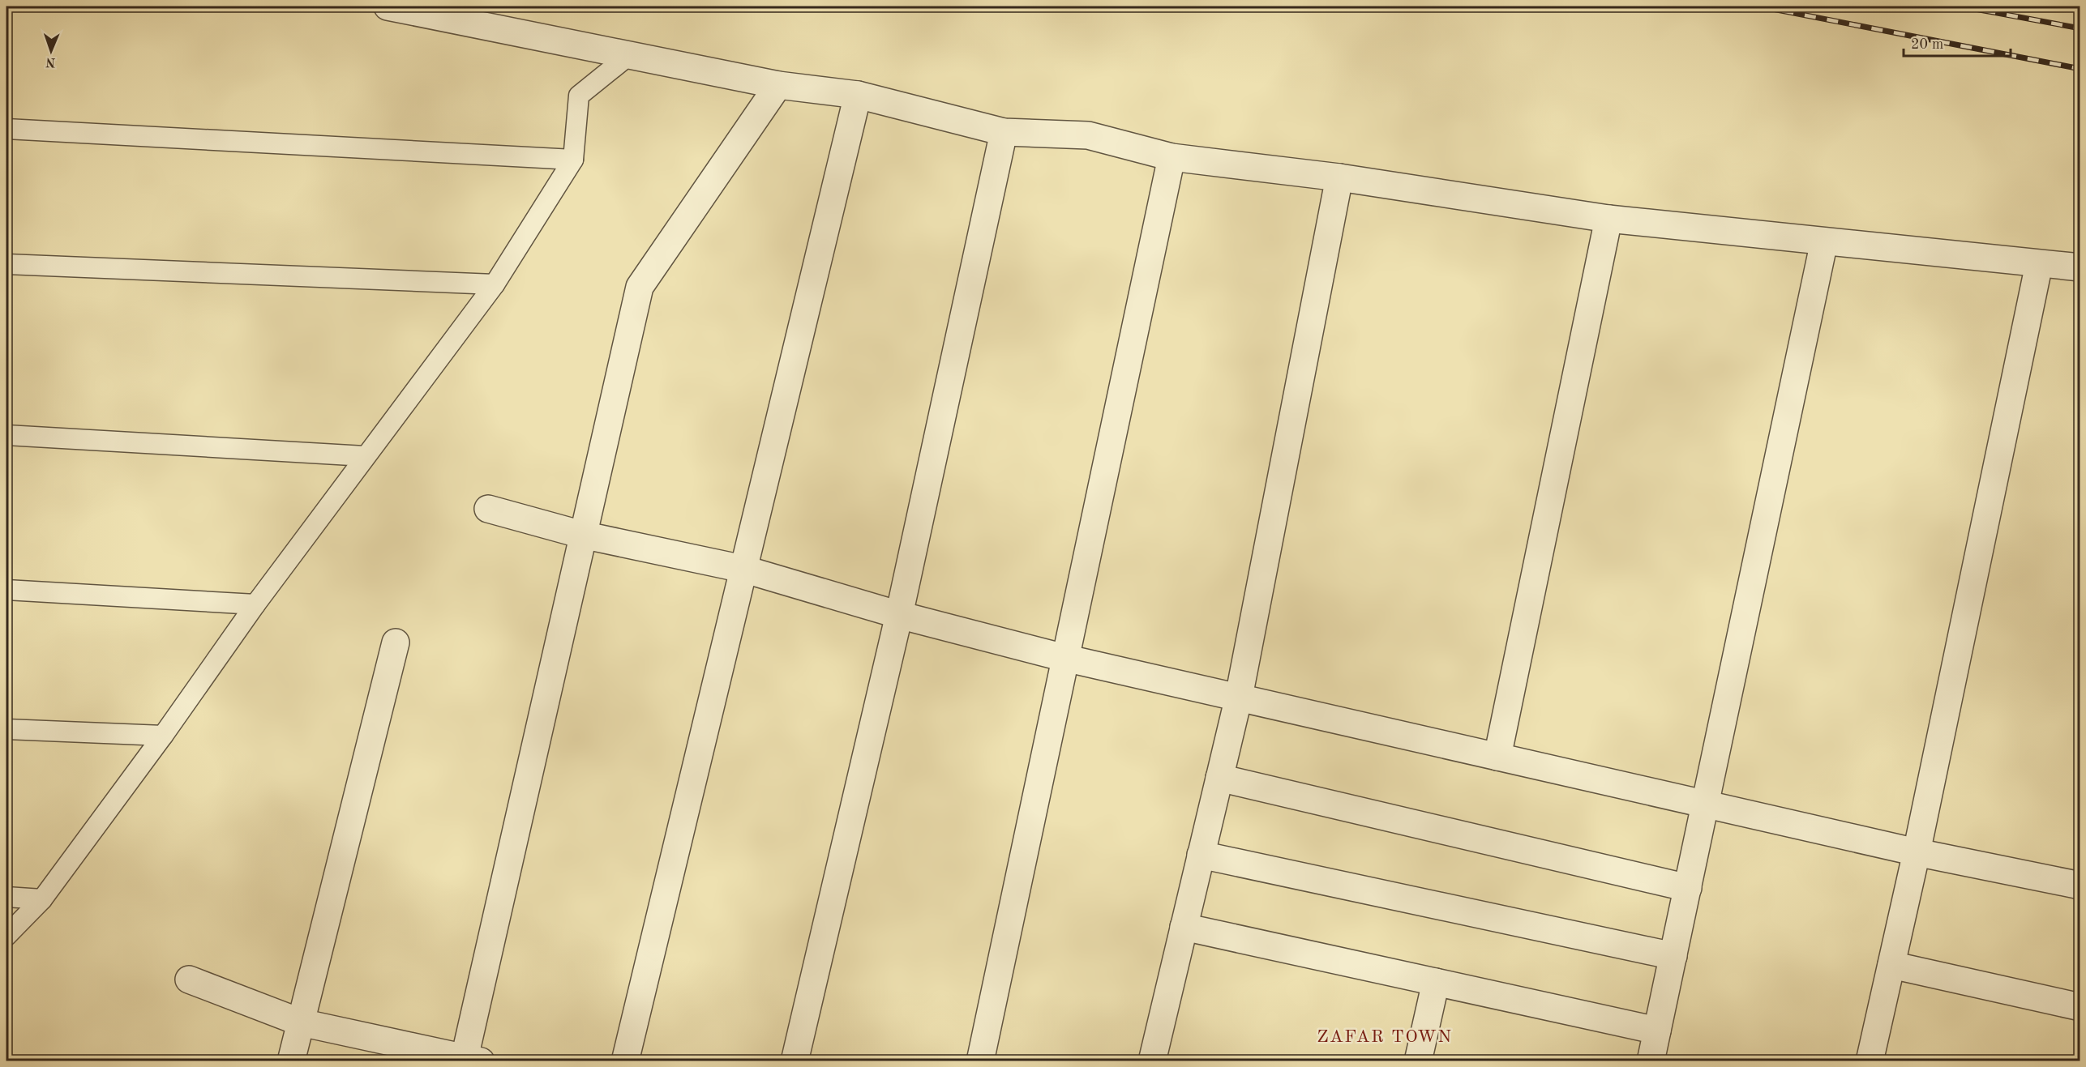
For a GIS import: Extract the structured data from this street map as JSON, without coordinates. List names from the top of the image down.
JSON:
{
  "districts": ["ZAFAR TOWN"],
  "scale_bar": "20 m",
  "north": "bottom"
}
